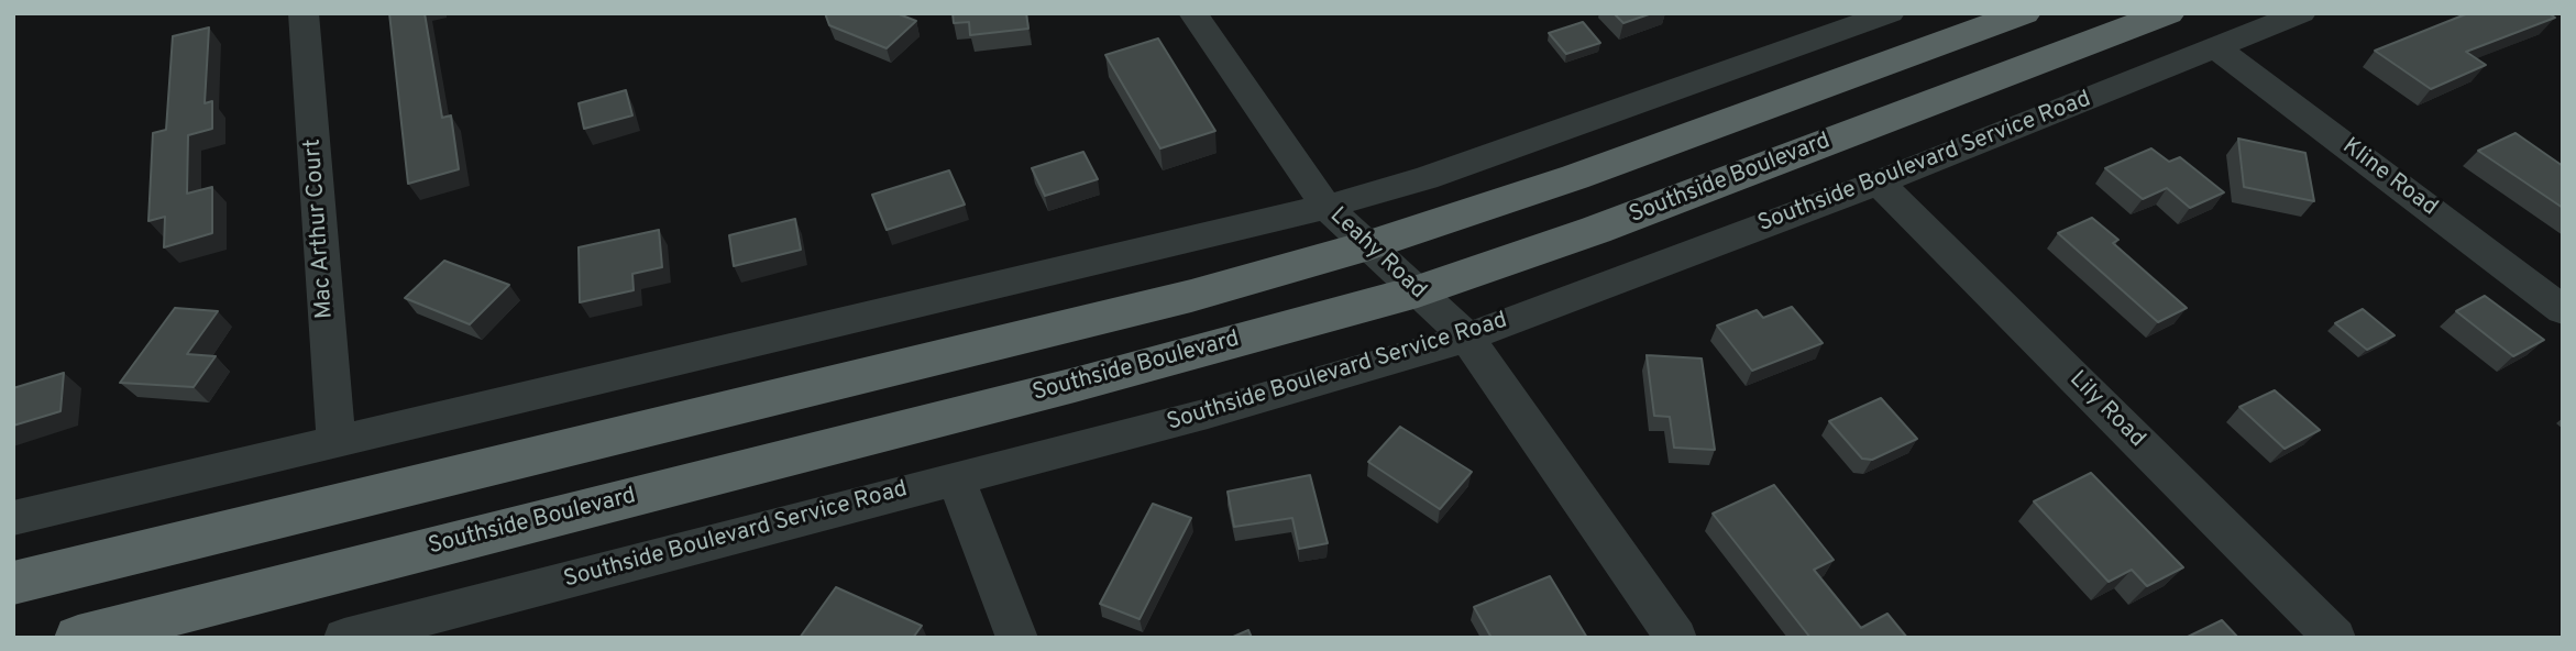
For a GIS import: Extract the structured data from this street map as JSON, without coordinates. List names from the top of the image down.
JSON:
{
  "streets": {
    "highway": ["Southside Boulevard"],
    "street": [
      "Southside Boulevard Service Road",
      "Kline Road",
      "Mac Arthur Court",
      "Leahy Road",
      "Lily Road"
    ]
  },
  "crossings": [
    ["Southside Boulevard Service Road", "Kline Road"],
    ["Southside Boulevard Service Road", "Leahy Road"],
    ["Southside Boulevard Service Road", "Lily Road"],
    ["Southside Boulevard", "Leahy Road"]
  ]
}
